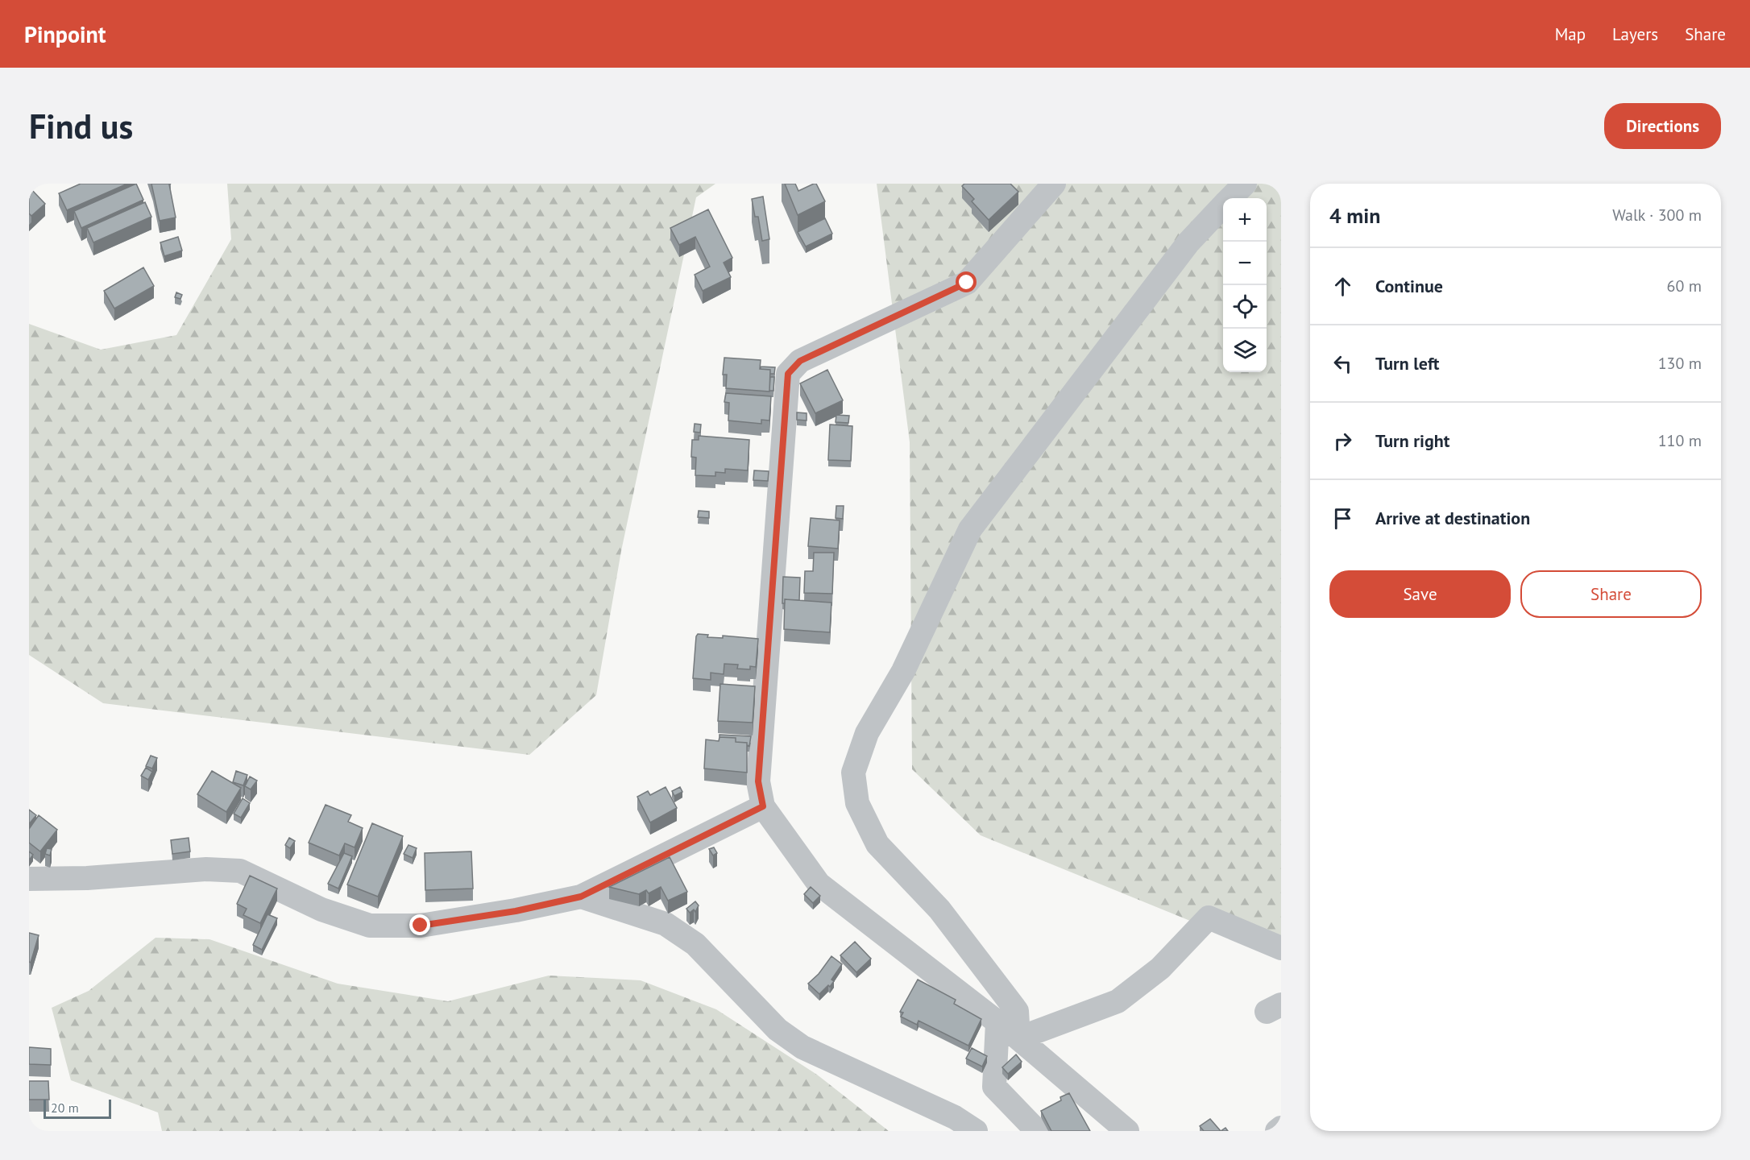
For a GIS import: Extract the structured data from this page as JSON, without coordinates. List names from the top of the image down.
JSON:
{
  "scale_bar": "20 m",
  "page": {
    "header": "Pinpoint",
    "nav": ["Map", "Layers", "Share"],
    "buttons": [
      "Directions",
      ["Save", "Share"]
    ],
    "title": "Find us",
    "heading": ["4 min", "Walk · 300 m"],
    "map_buttons": ["+", "−"],
    "list": [
      ["Continue", "60 m"],
      ["Turn left", "130 m"],
      ["Turn right", "110 m"],
      "Arrive at destination"
    ],
    "scale": "20 m"
  }
}
